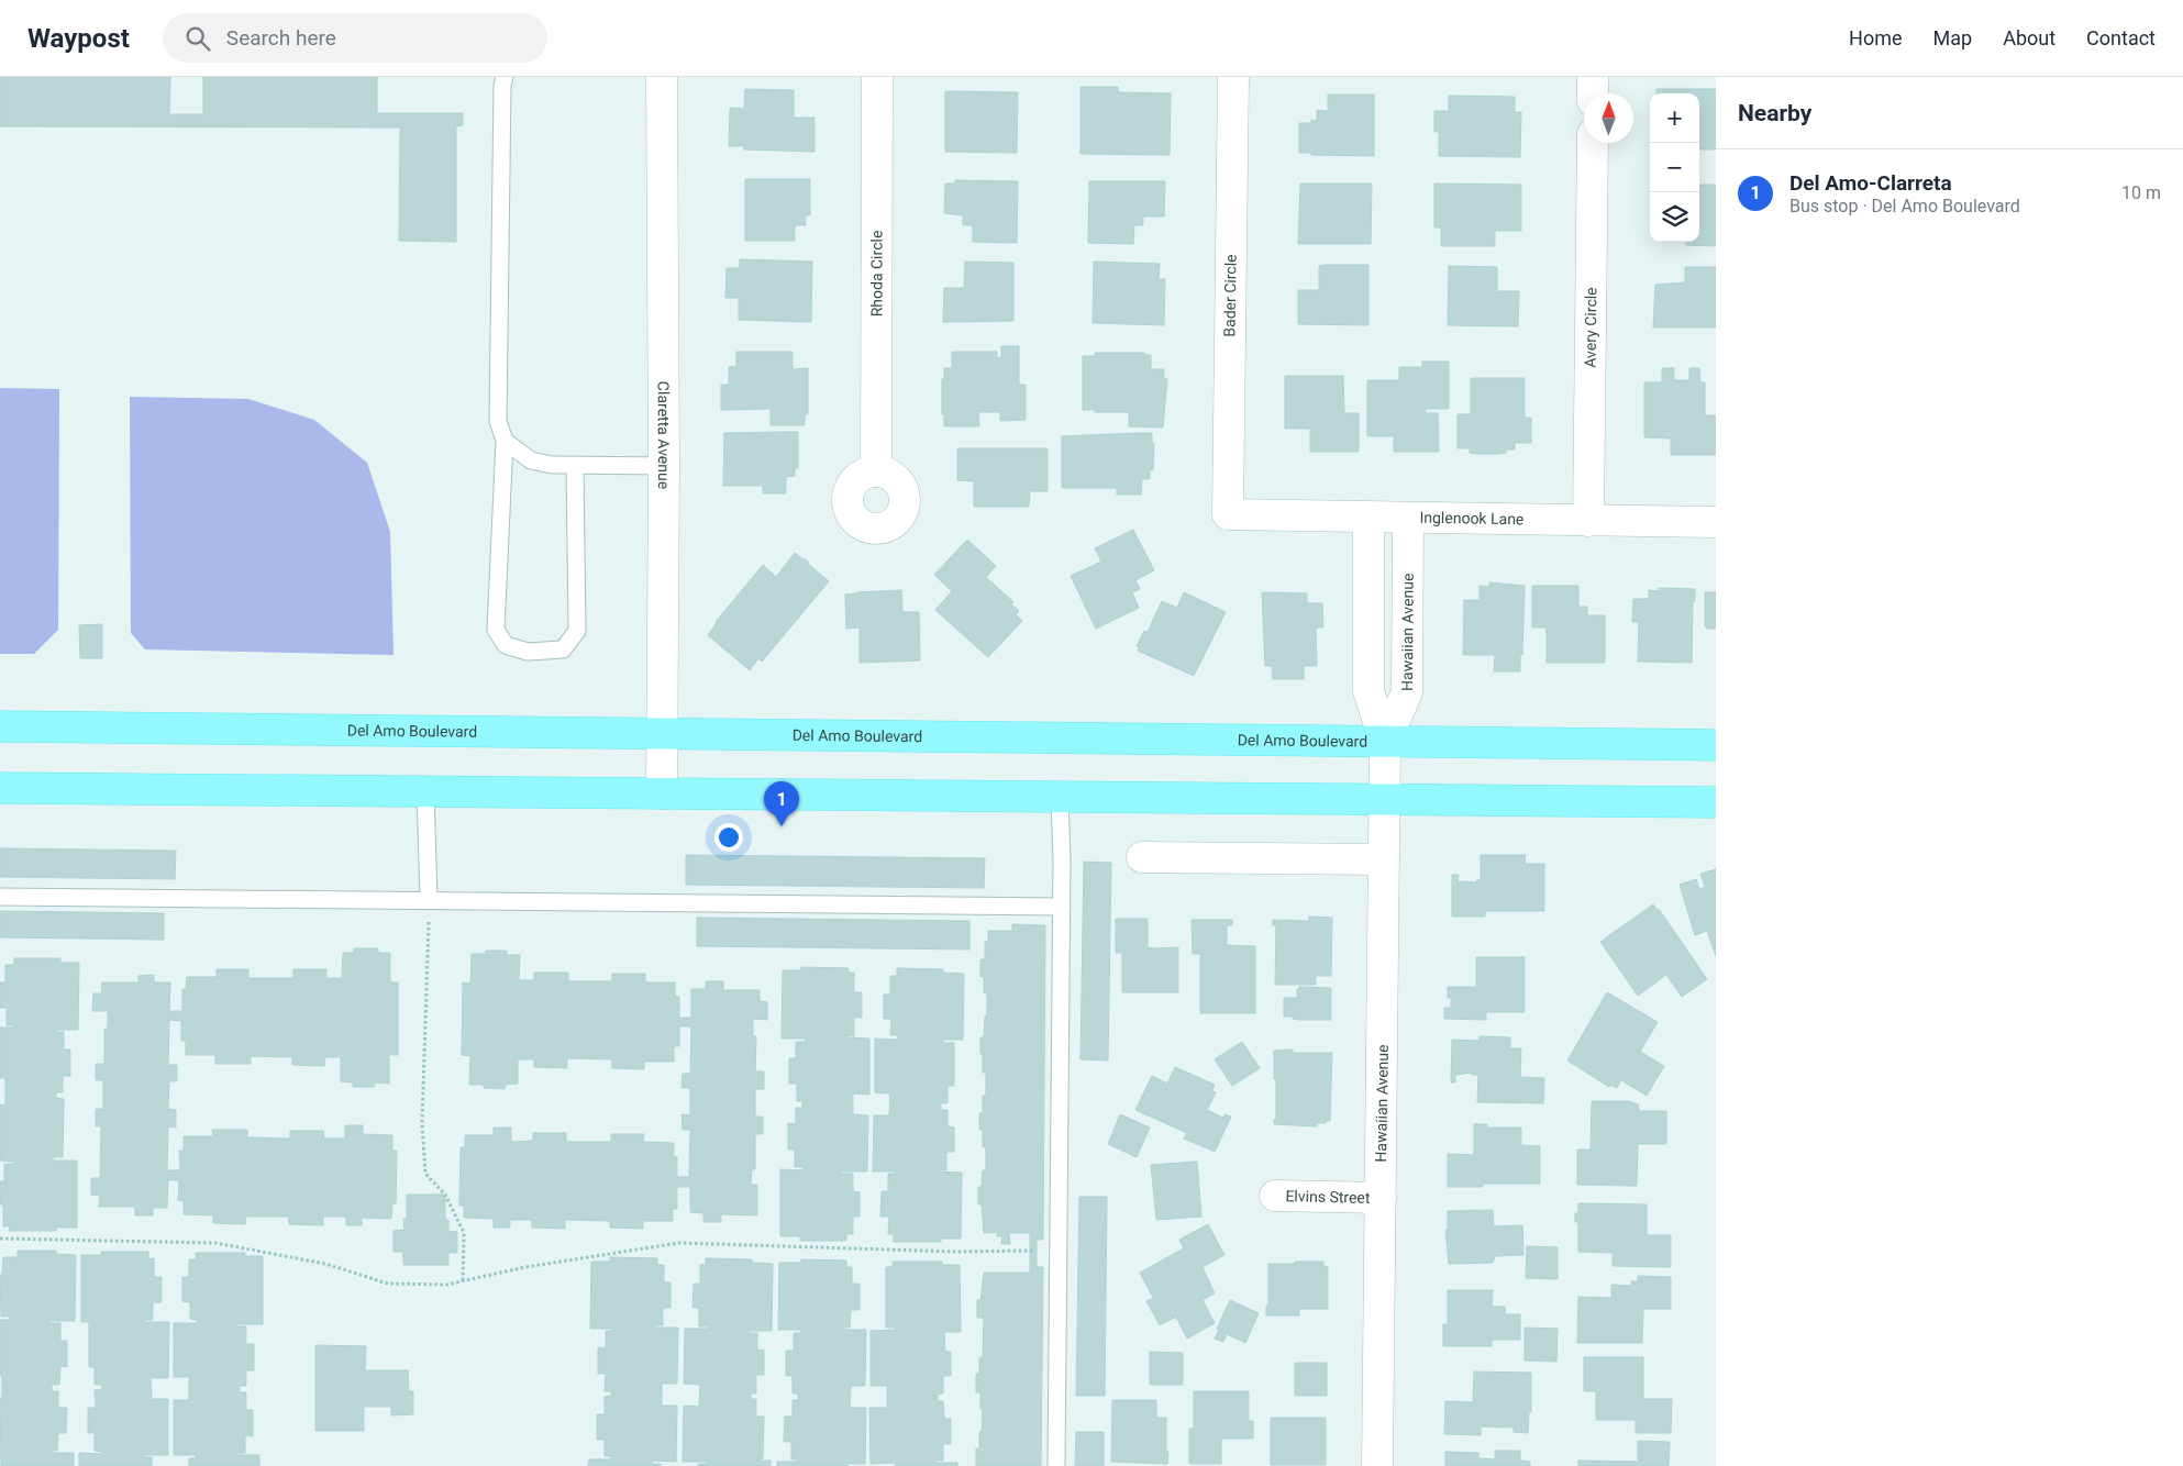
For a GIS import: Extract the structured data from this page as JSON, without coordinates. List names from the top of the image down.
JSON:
{
  "streets": {
    "main road": ["Del Amo Boulevard"],
    "street": [
      "Rhoda Circle",
      "Bader Circle",
      "Avery Circle",
      "Claretta Avenue",
      "Inglenook Lane",
      "Hawaiian Avenue",
      "Elvins Street"
    ]
  },
  "crossings": [
    ["Bader Circle", "Inglenook Lane"],
    ["Avery Circle", "Inglenook Lane"],
    ["Claretta Avenue", "Del Amo Boulevard"],
    ["Inglenook Lane", "Hawaiian Avenue"],
    ["Hawaiian Avenue", "Del Amo Boulevard"],
    ["Hawaiian Avenue", "Elvins Street"]
  ],
  "north": "top",
  "page": {
    "header": "Waypost",
    "search": "Search here",
    "nav": [
      "Home",
      "Map",
      "About",
      "Contact"
    ],
    "heading": "Nearby",
    "map_buttons": ["+", "−"],
    "list": [
      {
        "mark": "1",
        "name": "Del Amo-Clarreta",
        "note": "Bus stop · Del Amo Boulevard",
        "value": "10 m"
      }
    ],
    "pins": "1"
  }
}
